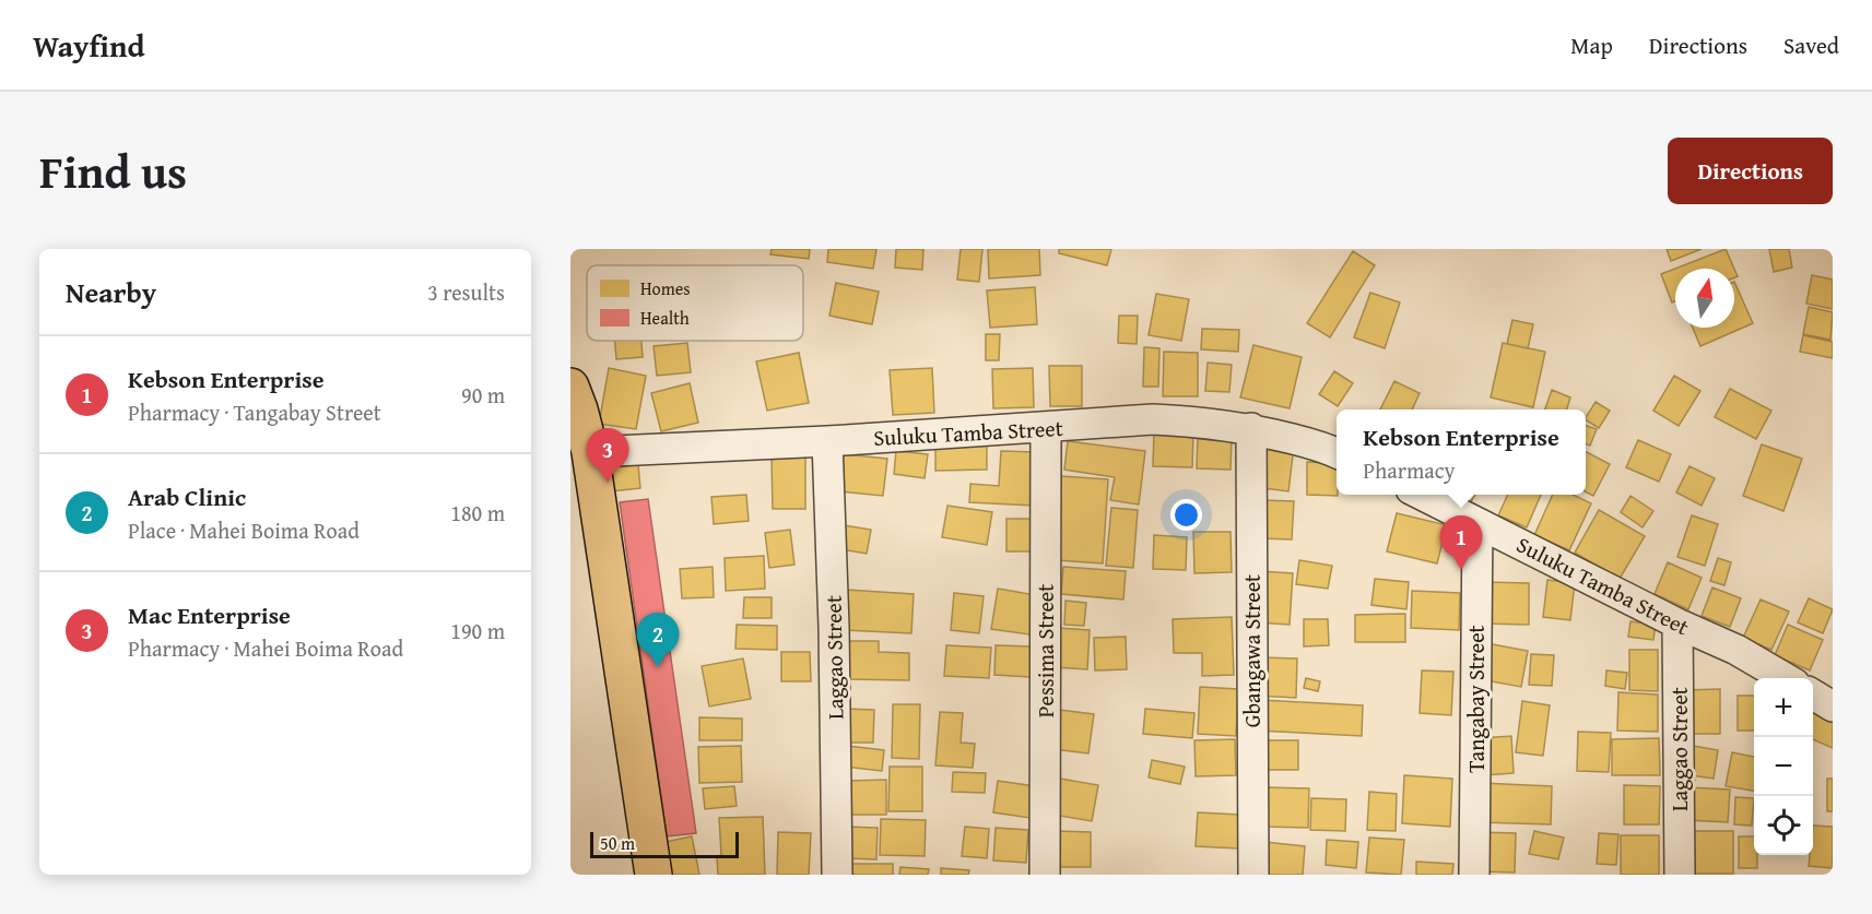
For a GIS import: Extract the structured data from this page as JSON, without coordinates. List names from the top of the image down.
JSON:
{
  "streets": {
    "street": [
      "Suluku Tamba Street",
      "Pessima Street",
      "Gbangawa Street",
      "Laggao Street",
      "Tangabay Street"
    ]
  },
  "crossings": [
    ["Suluku Tamba Street", "Pessima Street"],
    ["Suluku Tamba Street", "Gbangawa Street"],
    ["Suluku Tamba Street", "Laggao Street"],
    ["Suluku Tamba Street", "Tangabay Street"]
  ],
  "legend": ["Homes", "Health"],
  "scale_bar": "50 m",
  "north": "top",
  "page": {
    "header": "Wayfind",
    "nav": ["Map", "Directions", "Saved"],
    "title": "Find us",
    "buttons": "Directions",
    "heading": ["Nearby", "3 results"],
    "list": [
      {
        "mark": "1",
        "name": "Kebson Enterprise",
        "note": "Pharmacy · Tangabay Street",
        "value": "90 m"
      },
      {
        "mark": "2",
        "name": "Arab Clinic",
        "note": "Place · Mahei Boima Road",
        "value": "180 m"
      },
      {
        "mark": "3",
        "name": "Mac Enterprise",
        "note": "Pharmacy · Mahei Boima Road",
        "value": "190 m"
      }
    ],
    "popup": ["Kebson Enterprise", "Pharmacy"],
    "pins": ["3", "1", "2"],
    "map_buttons": ["+", "−"],
    "scale": "50 m"
  }
}
